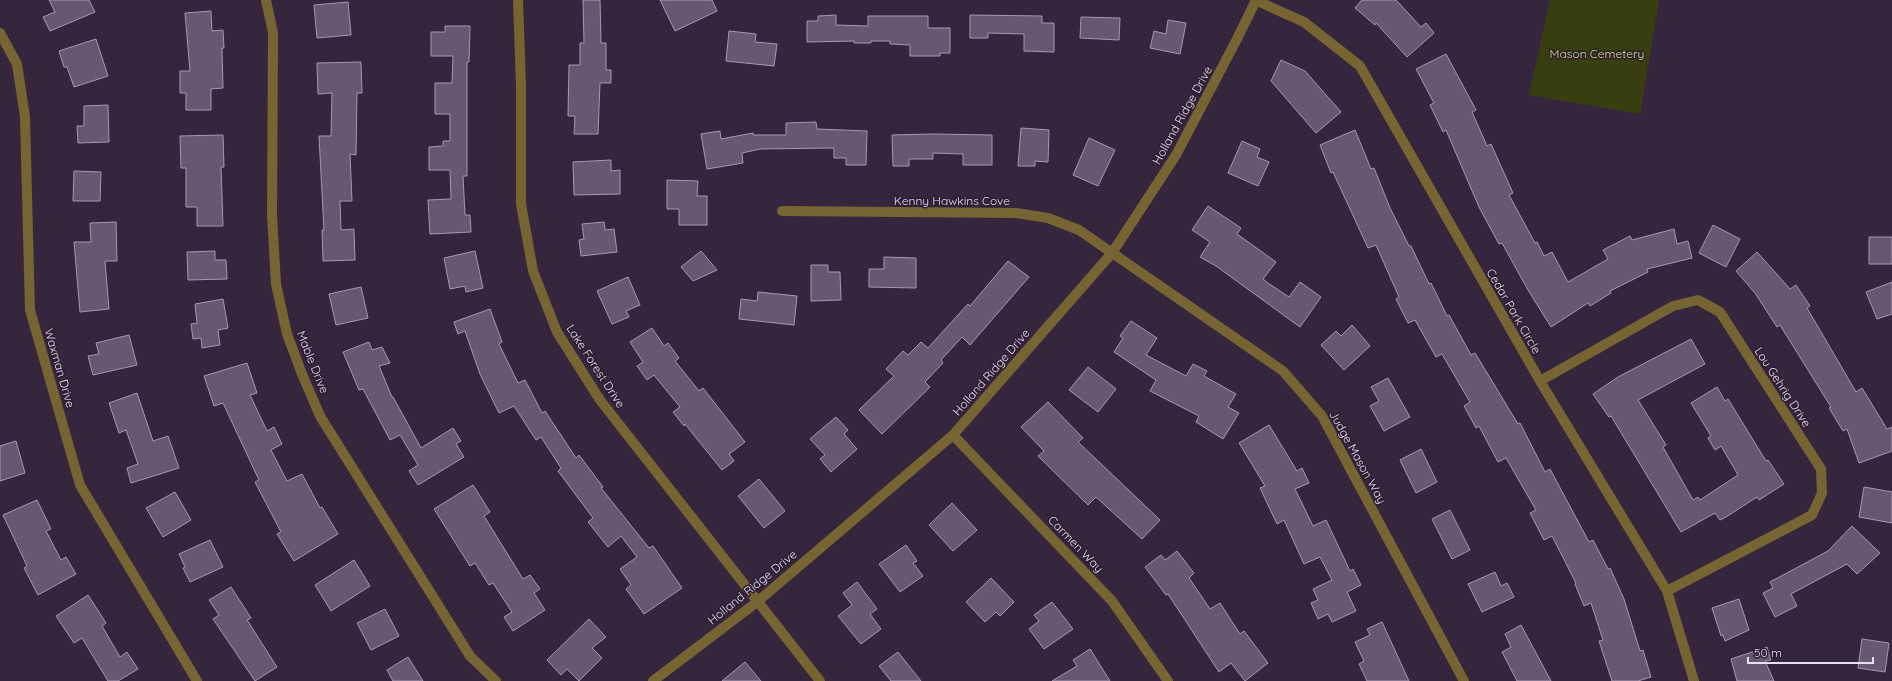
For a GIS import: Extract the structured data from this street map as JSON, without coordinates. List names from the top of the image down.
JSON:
{
  "streets": {
    "street": [
      "Holland Ridge Drive",
      "Kenny Hawkins Cove",
      "Cedar Park Circle",
      "Mable Drive",
      "Lake Forest Drive",
      "Waxman Drive",
      "Lou Gehrig Drive",
      "Judge Mason Way",
      "Carmen Way"
    ]
  },
  "crossings": [
    ["Holland Ridge Drive", "Kenny Hawkins Cove"],
    ["Holland Ridge Drive", "Cedar Park Circle"],
    ["Holland Ridge Drive", "Lake Forest Drive"],
    ["Holland Ridge Drive", "Judge Mason Way"],
    ["Holland Ridge Drive", "Carmen Way"],
    ["Kenny Hawkins Cove", "Judge Mason Way"],
    ["Cedar Park Circle", "Lou Gehrig Drive"]
  ],
  "parks": ["Mason Cemetery"],
  "scale_bar": "50 m"
}
